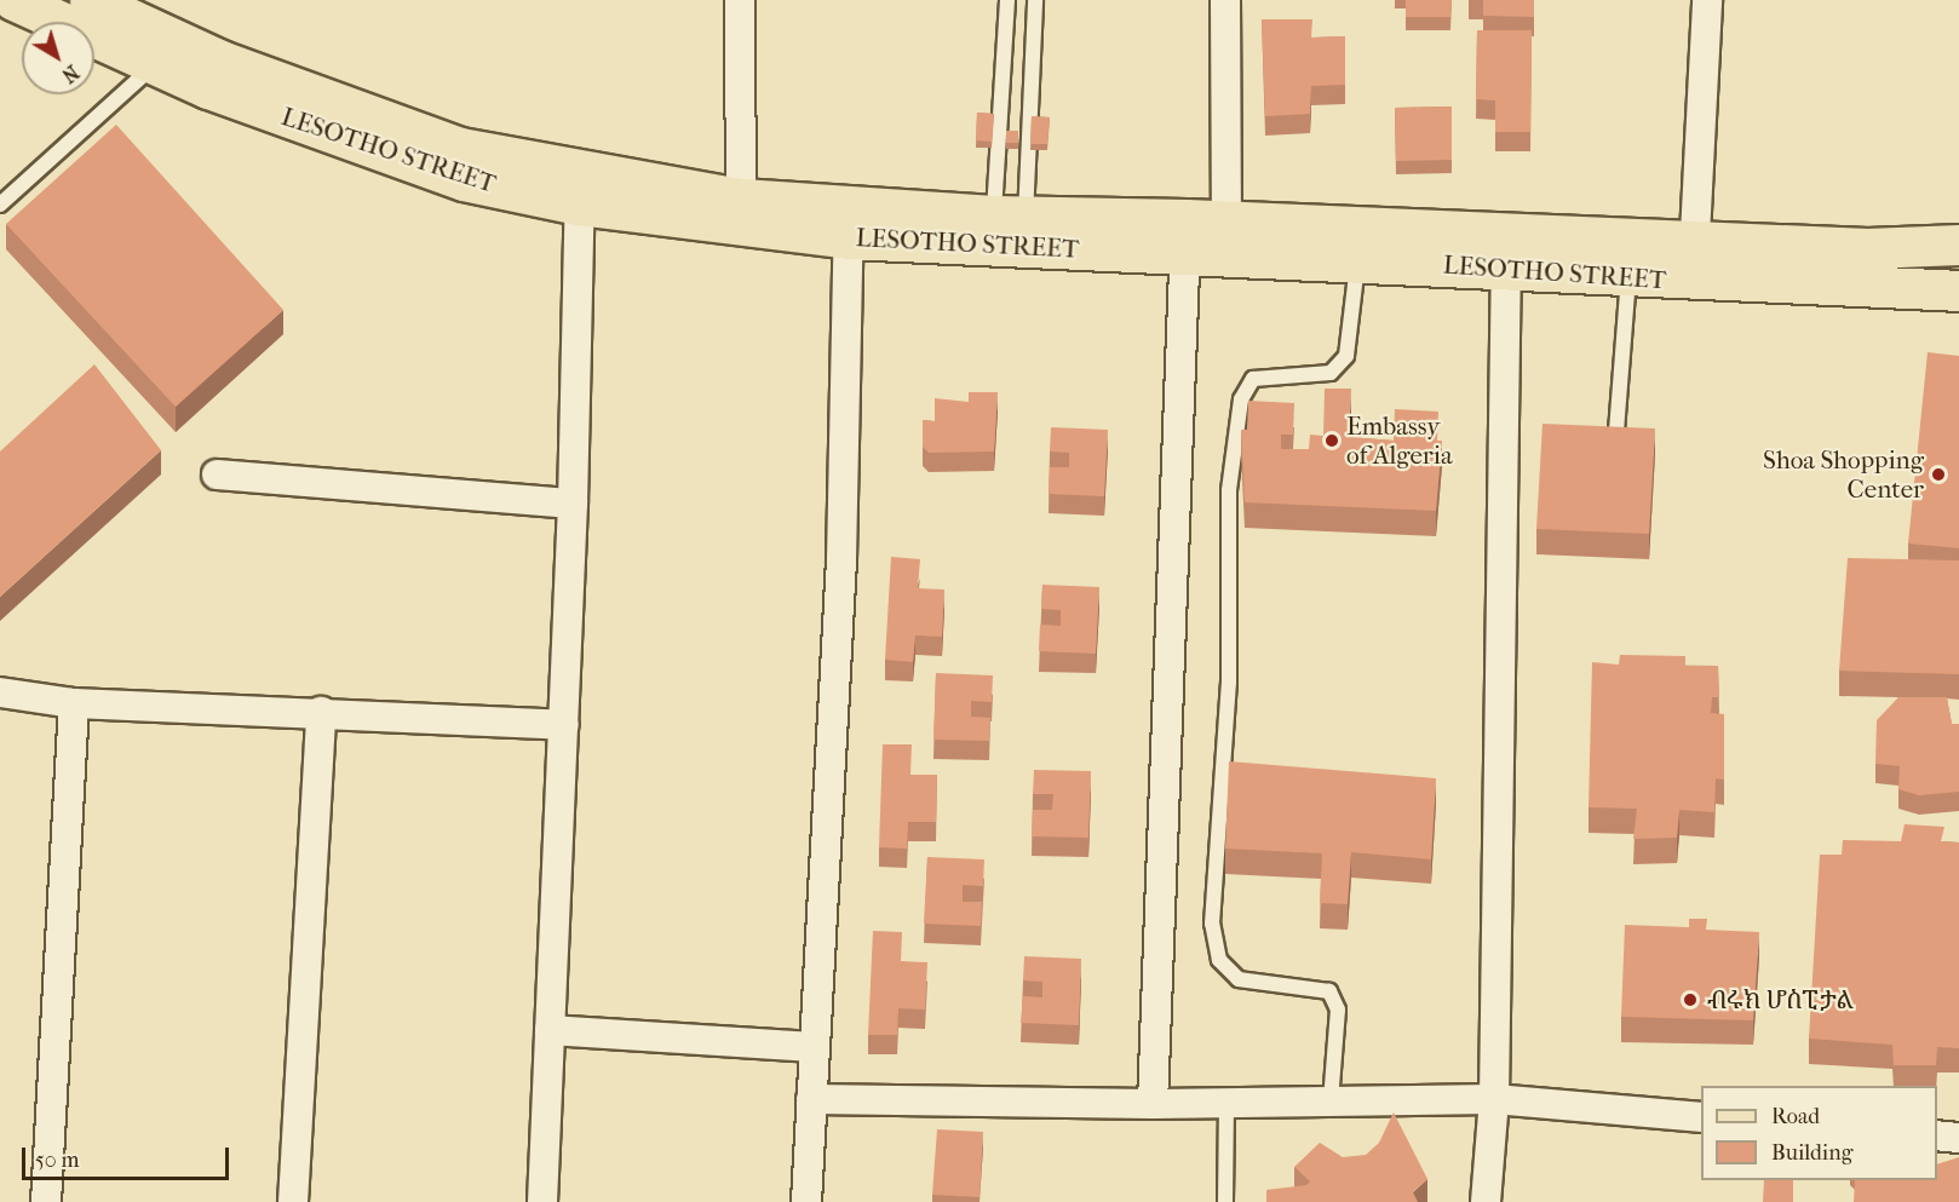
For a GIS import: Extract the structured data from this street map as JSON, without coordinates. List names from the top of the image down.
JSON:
{
  "streets": {
    "main road": ["LESOTHO STREET"]
  },
  "places": ["Embassy of Algeria", "Shoa Shopping Center", "ብሩክ ሆስፒታል"],
  "legend": ["Road", "Building"],
  "scale_bar": "50 m",
  "north": "bottom right"
}
